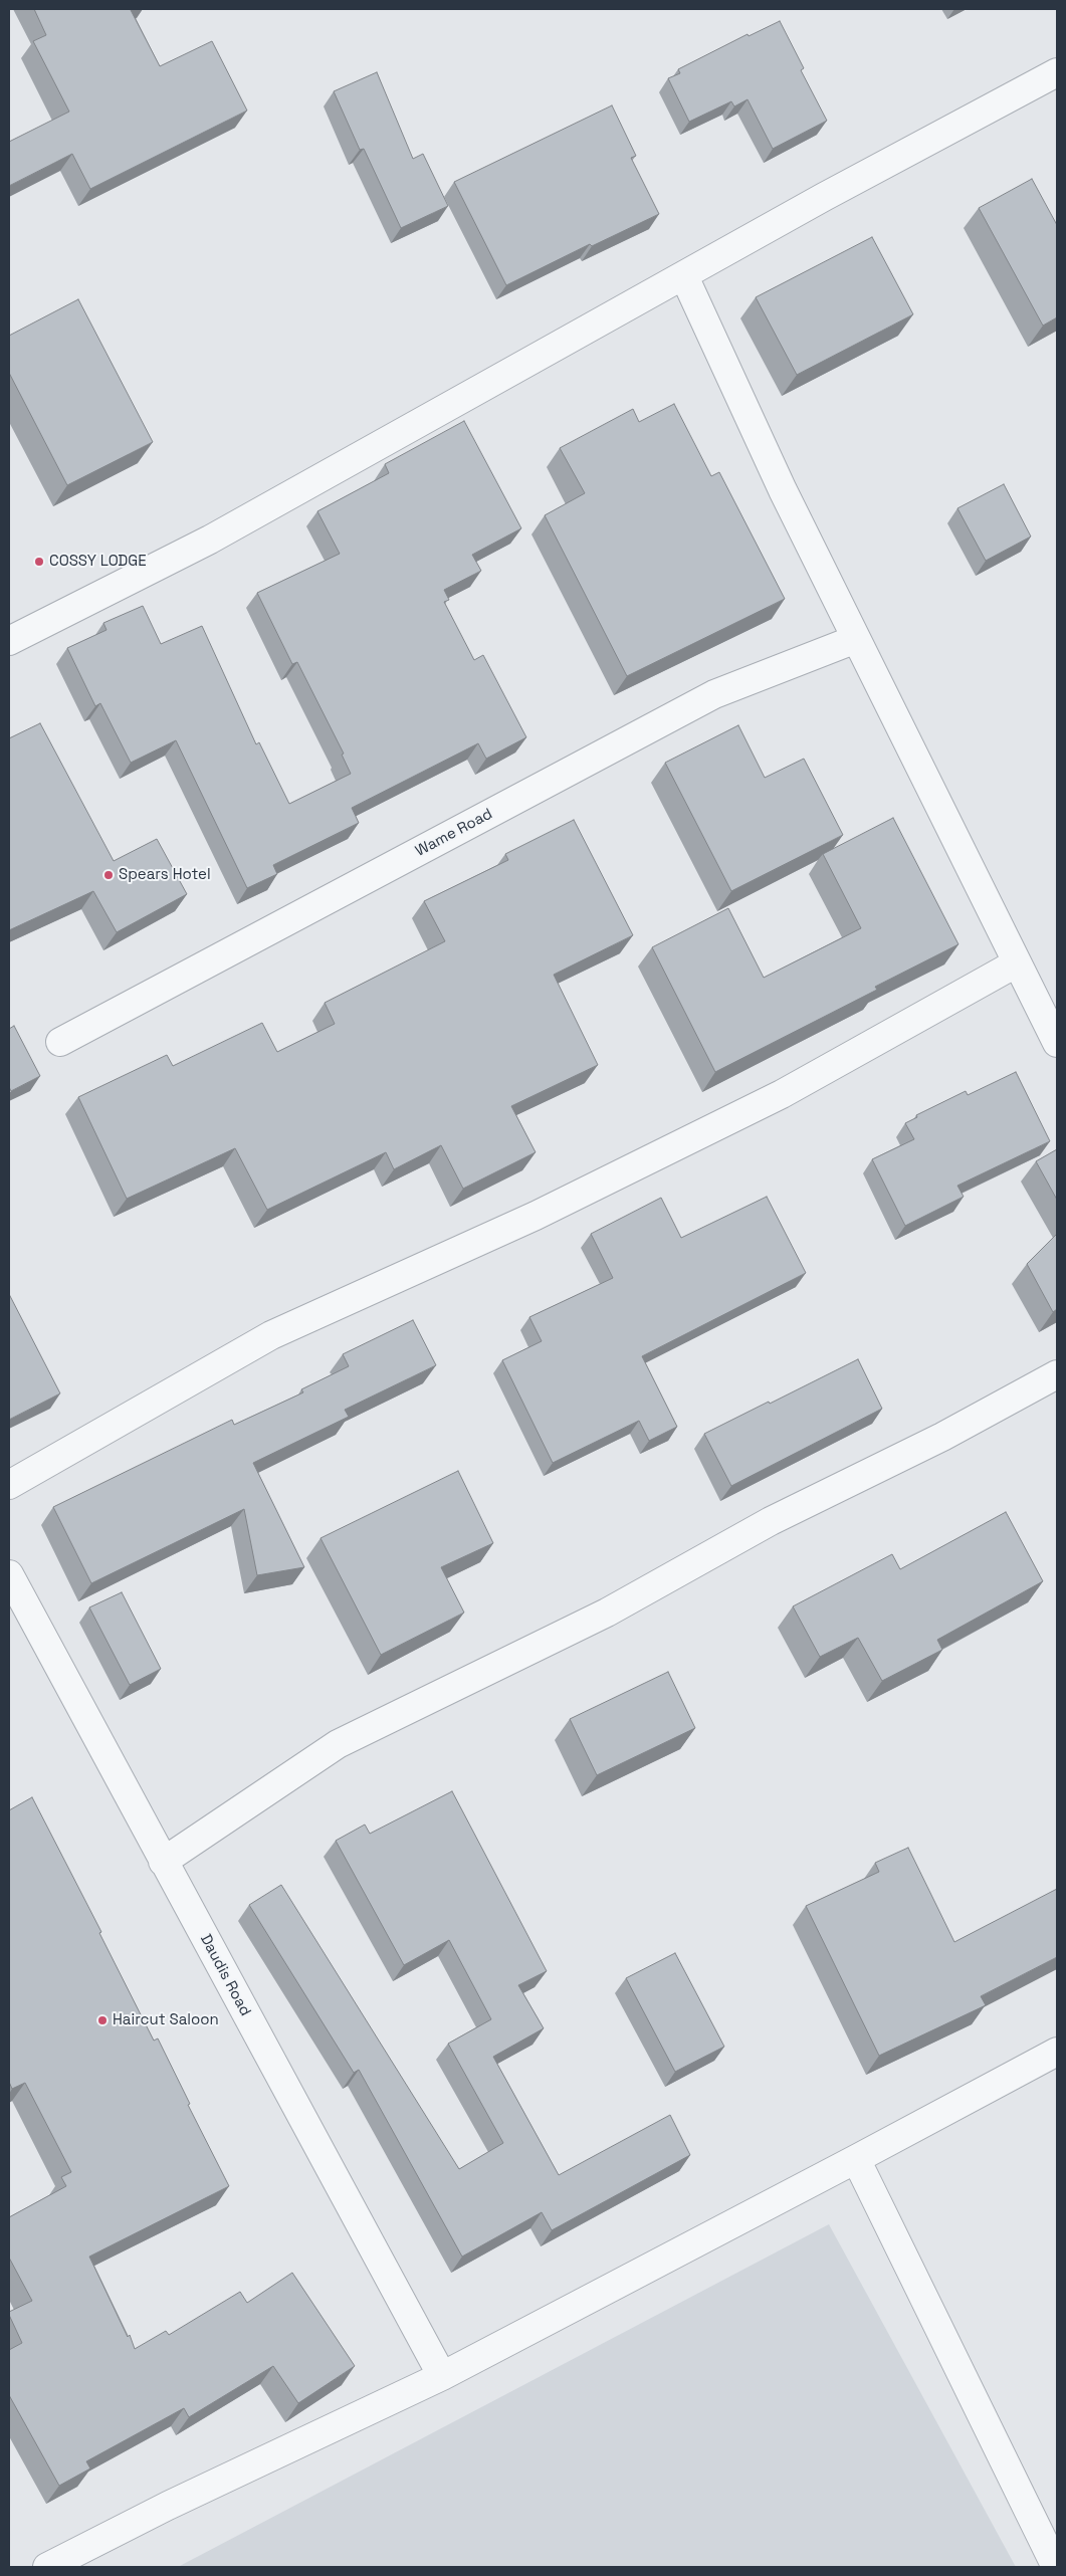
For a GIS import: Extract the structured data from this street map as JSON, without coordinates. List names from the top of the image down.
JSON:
{
  "streets": {
    "street": ["Wame Road", "Daudis Road"]
  },
  "places": ["COSSY LODGE", "Spears Hotel", "Haircut Saloon"]
}
